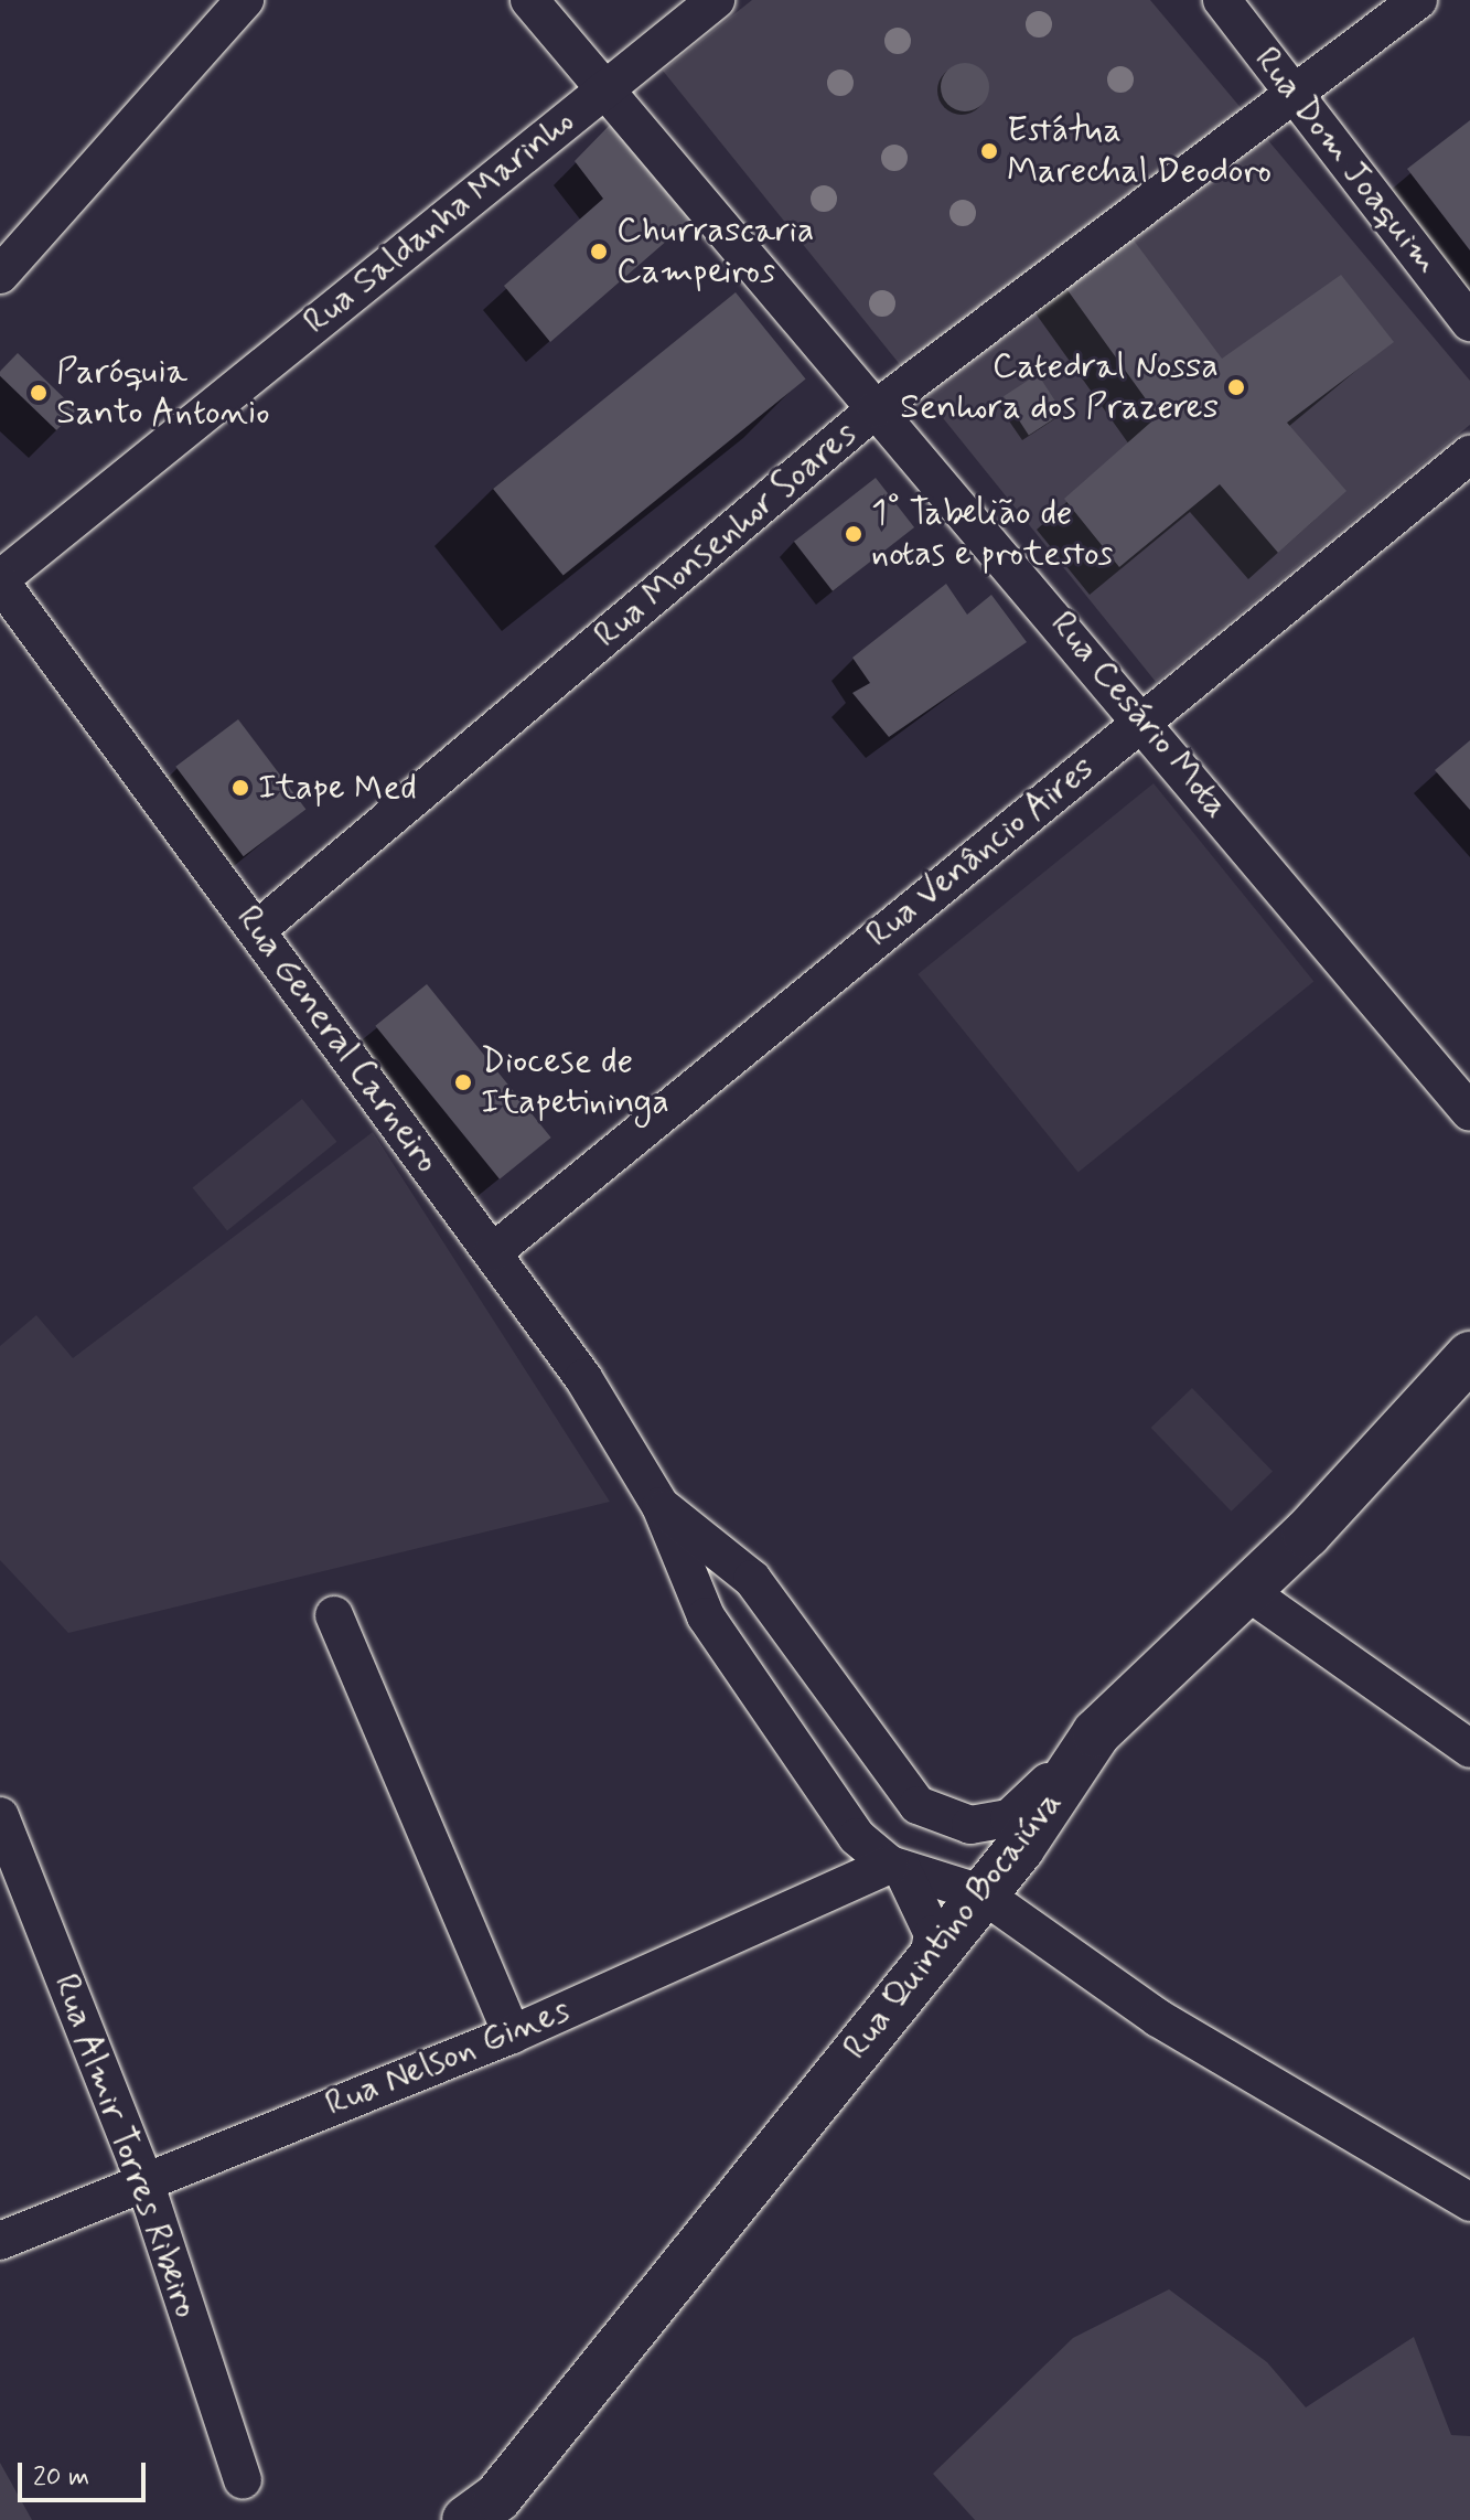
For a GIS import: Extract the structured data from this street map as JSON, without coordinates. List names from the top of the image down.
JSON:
{
  "streets": {
    "main road": ["Rua Quintino Bocaiúva"],
    "street": [
      "Rua Dom Joaquim",
      "Rua Saldanha Marinho",
      "Rua Monsenhor Soares",
      "Rua Cesário Mota",
      "Rua Venâncio Aires",
      "Rua General Carneiro",
      "Rua Nelson Gines",
      "Rua Almir Torres Ribeiro"
    ]
  },
  "crossings": [
    ["Rua Dom Joaquim", "Rua Monsenhor Soares"],
    ["Rua Saldanha Marinho", "Rua Cesário Mota"],
    ["Rua Saldanha Marinho", "Rua General Carneiro"],
    ["Rua Monsenhor Soares", "Rua Cesário Mota"],
    ["Rua Monsenhor Soares", "Rua General Carneiro"],
    ["Rua Cesário Mota", "Rua Venâncio Aires"],
    ["Rua Venâncio Aires", "Rua General Carneiro"],
    ["Rua General Carneiro", "Rua Quintino Bocaiúva"],
    ["Rua General Carneiro", "Rua Nelson Gines"],
    ["Rua Nelson Gines", "Rua Almir Torres Ribeiro"]
  ],
  "places": [
    "Estátua Marechal Deodoro",
    "Churrascaria Campeiros",
    "Catedral Nossa Senhora dos Prazeres",
    "Paróquia Santo Antonio",
    "1° Tabelião de notas e protestos",
    "Itape Med",
    "Diocese de Itapetininga"
  ],
  "scale_bar": "20 m"
}
